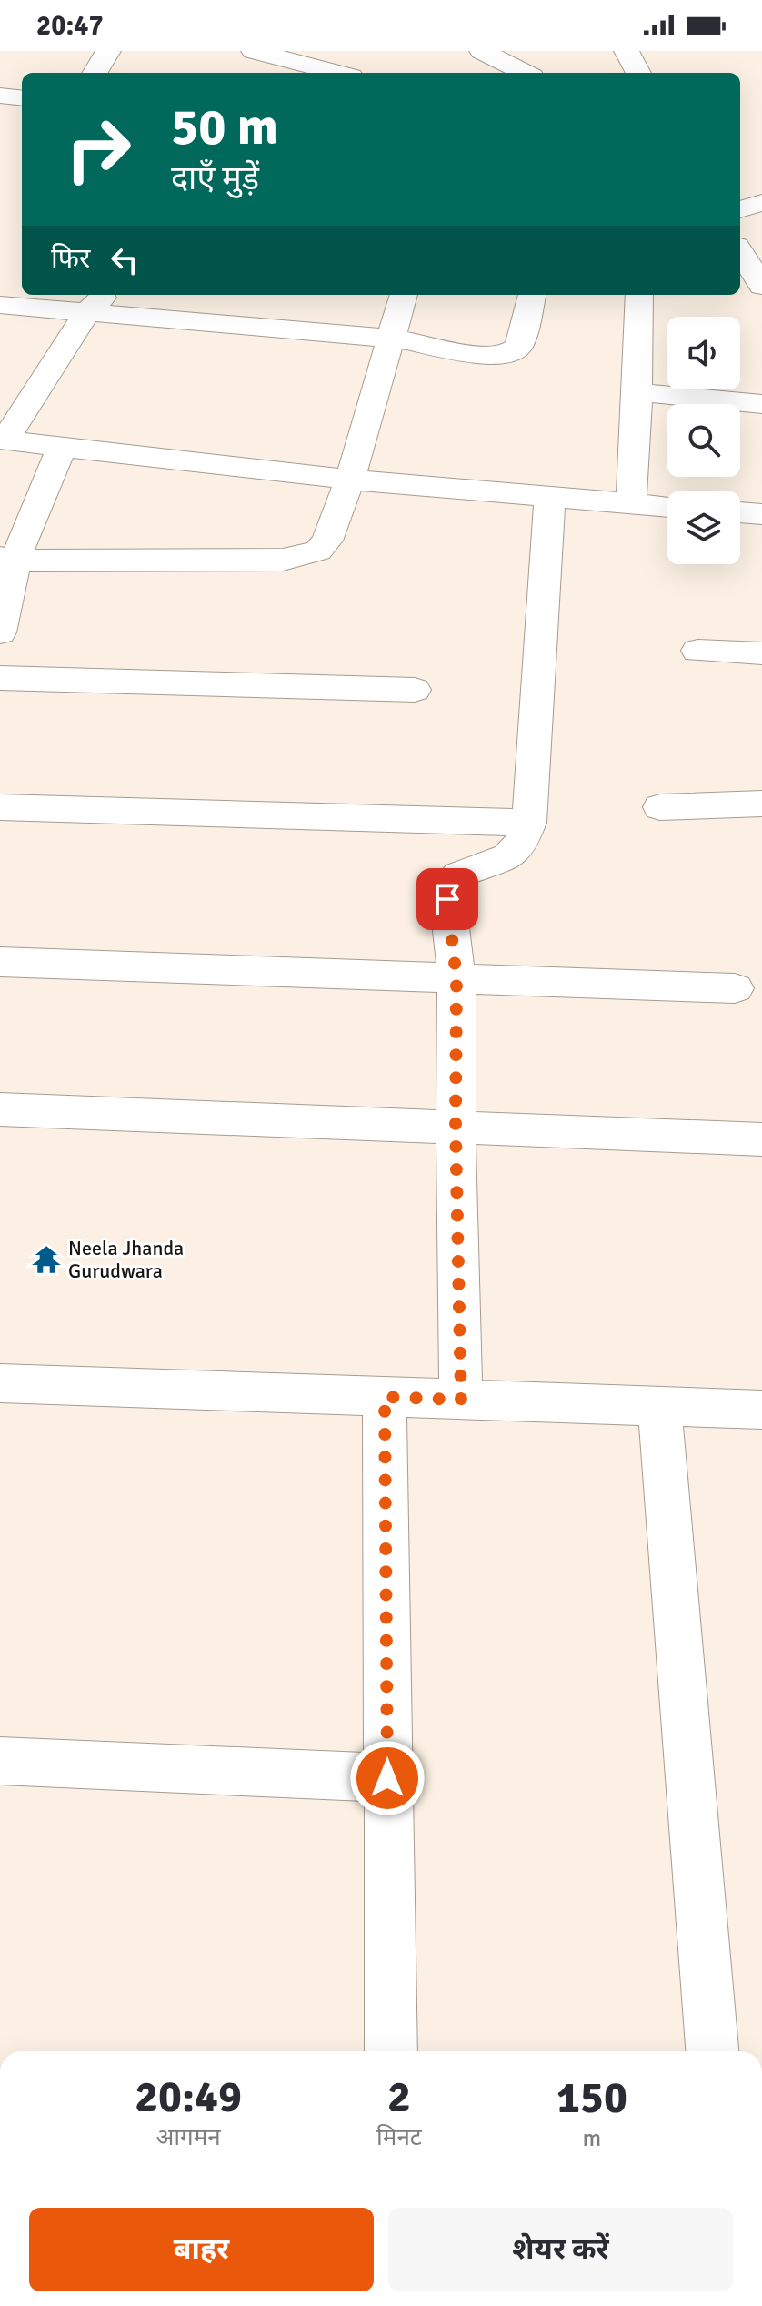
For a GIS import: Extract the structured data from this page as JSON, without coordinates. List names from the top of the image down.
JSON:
{
  "places": {
    "temple": ["Neela Jhanda Gurudwara"]
  },
  "page": {
    "status": "20:47",
    "turn": ["50 m", "दाएँ मुड़ें"],
    "then": "फिर",
    "eta": [
      "20:49",
      "आगमन",
      "2",
      "मिनट",
      "150",
      "m"
    ],
    "buttons": ["बाहर", "शेयर करें"]
  }
}
